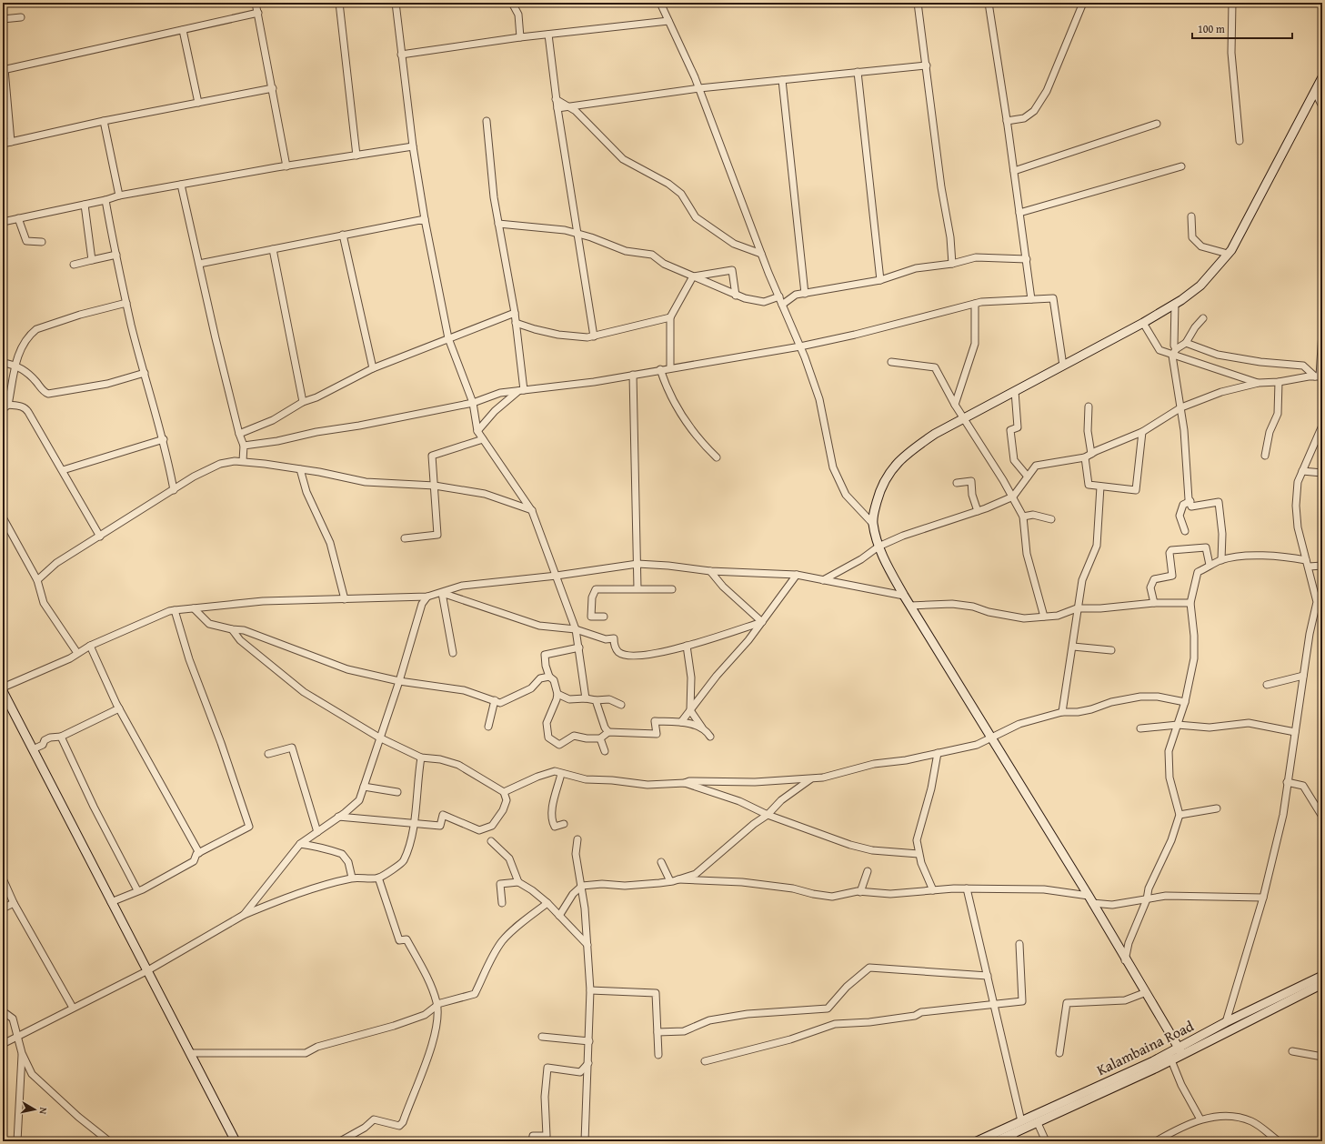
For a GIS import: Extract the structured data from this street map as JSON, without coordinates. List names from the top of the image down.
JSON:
{
  "streets": {
    "street": ["Kalambaina Road"]
  },
  "scale_bar": "100 m",
  "north": "right"
}
